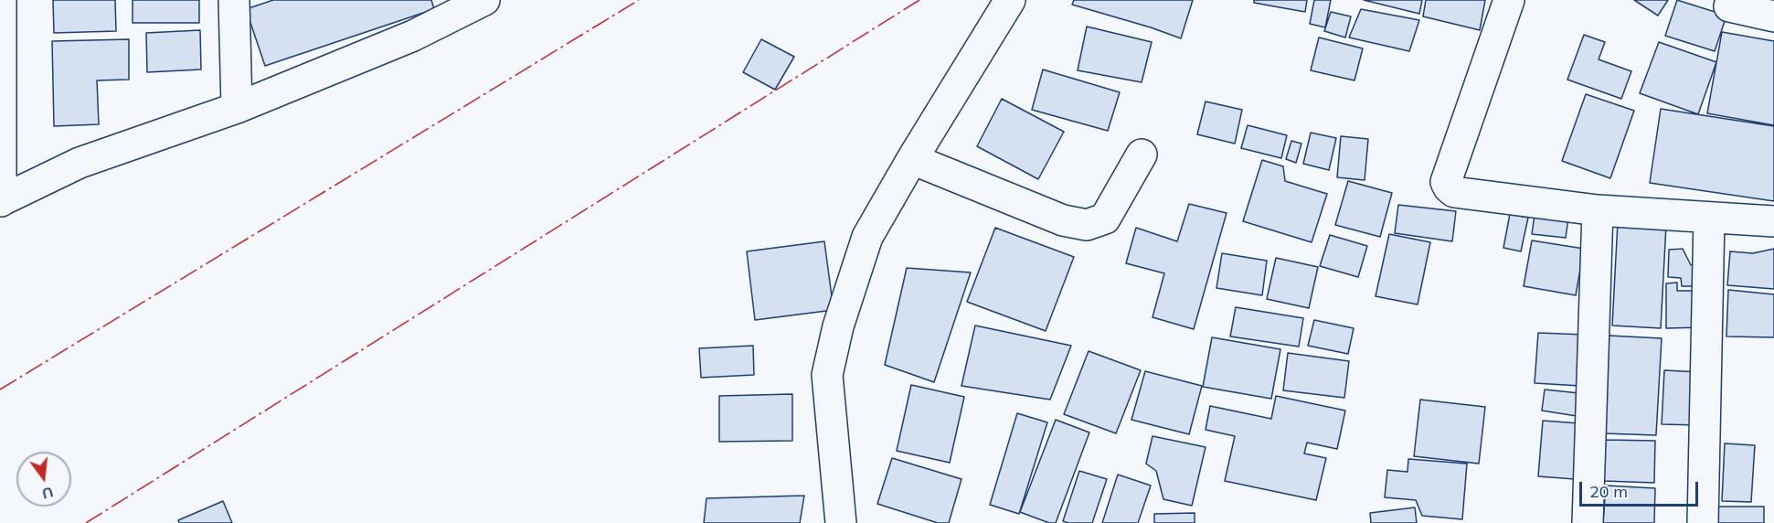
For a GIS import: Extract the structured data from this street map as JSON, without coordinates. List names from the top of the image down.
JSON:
{
  "scale_bar": "20 m",
  "north": "bottom"
}
